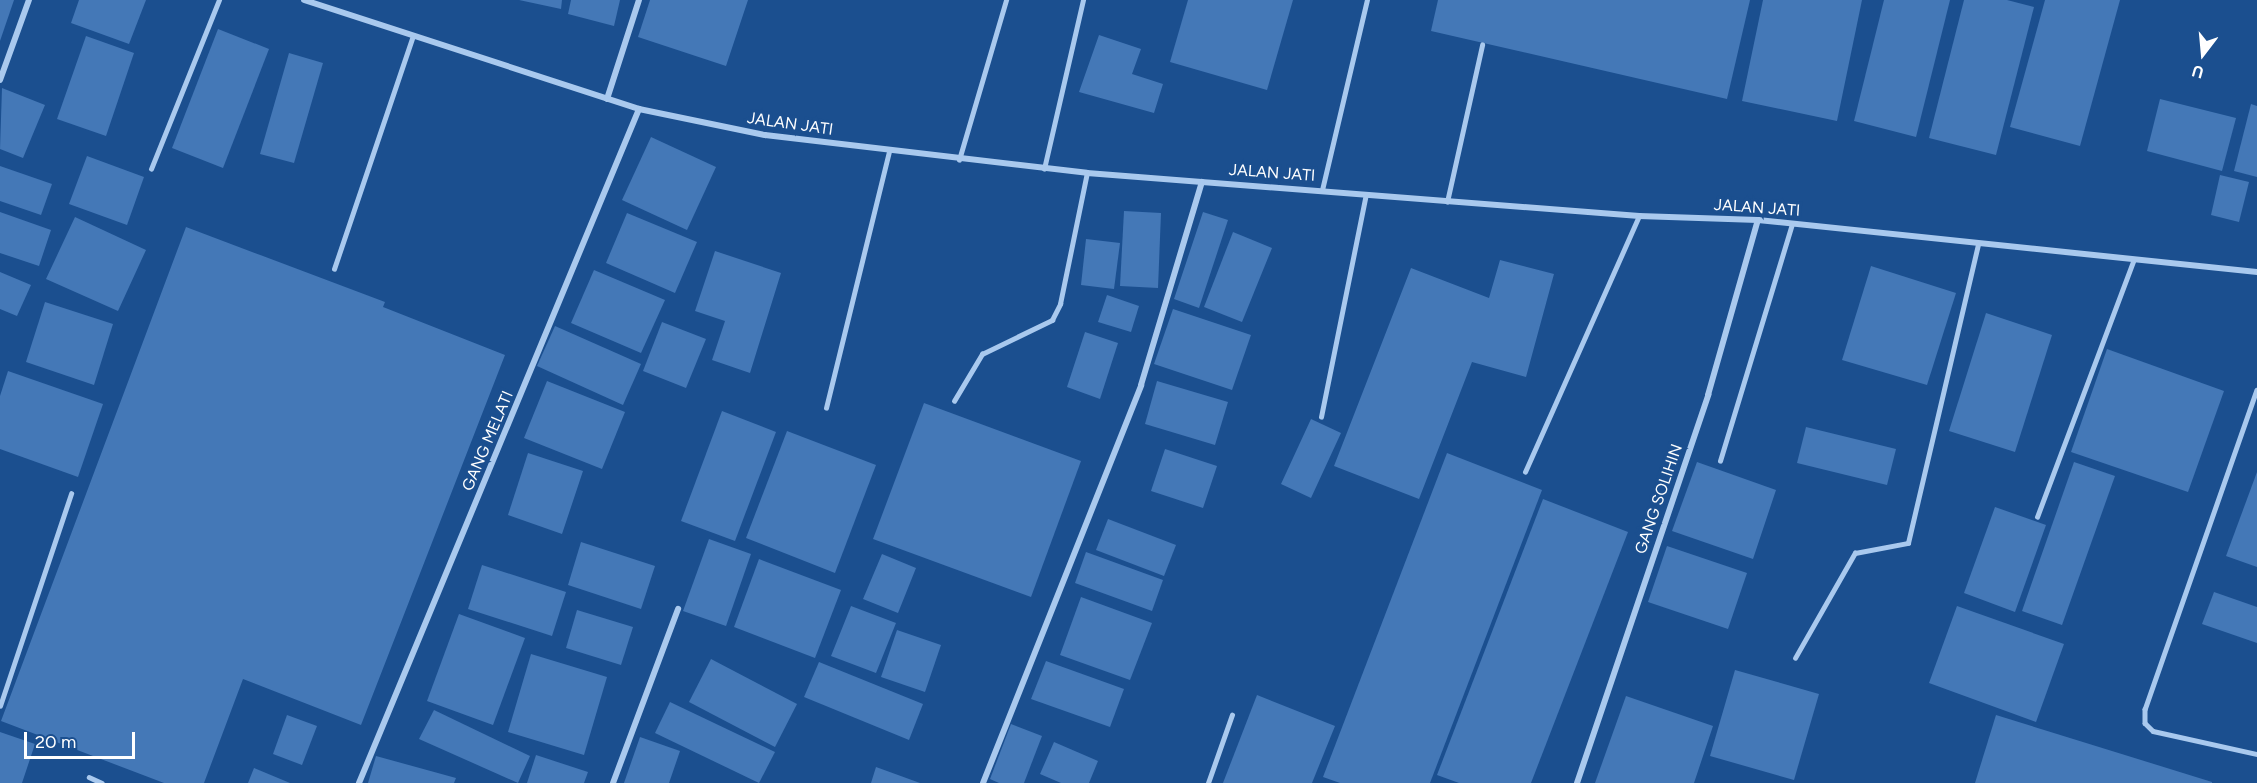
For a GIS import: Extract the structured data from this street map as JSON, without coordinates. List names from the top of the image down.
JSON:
{
  "streets": {
    "street": ["JALAN JATI", "GANG MELATI", "GANG SOLIHIN"]
  },
  "crossings": [
    ["JALAN JATI", "GANG MELATI"],
    ["JALAN JATI", "GANG SOLIHIN"]
  ],
  "scale_bar": "20 m",
  "north": "bottom"
}
